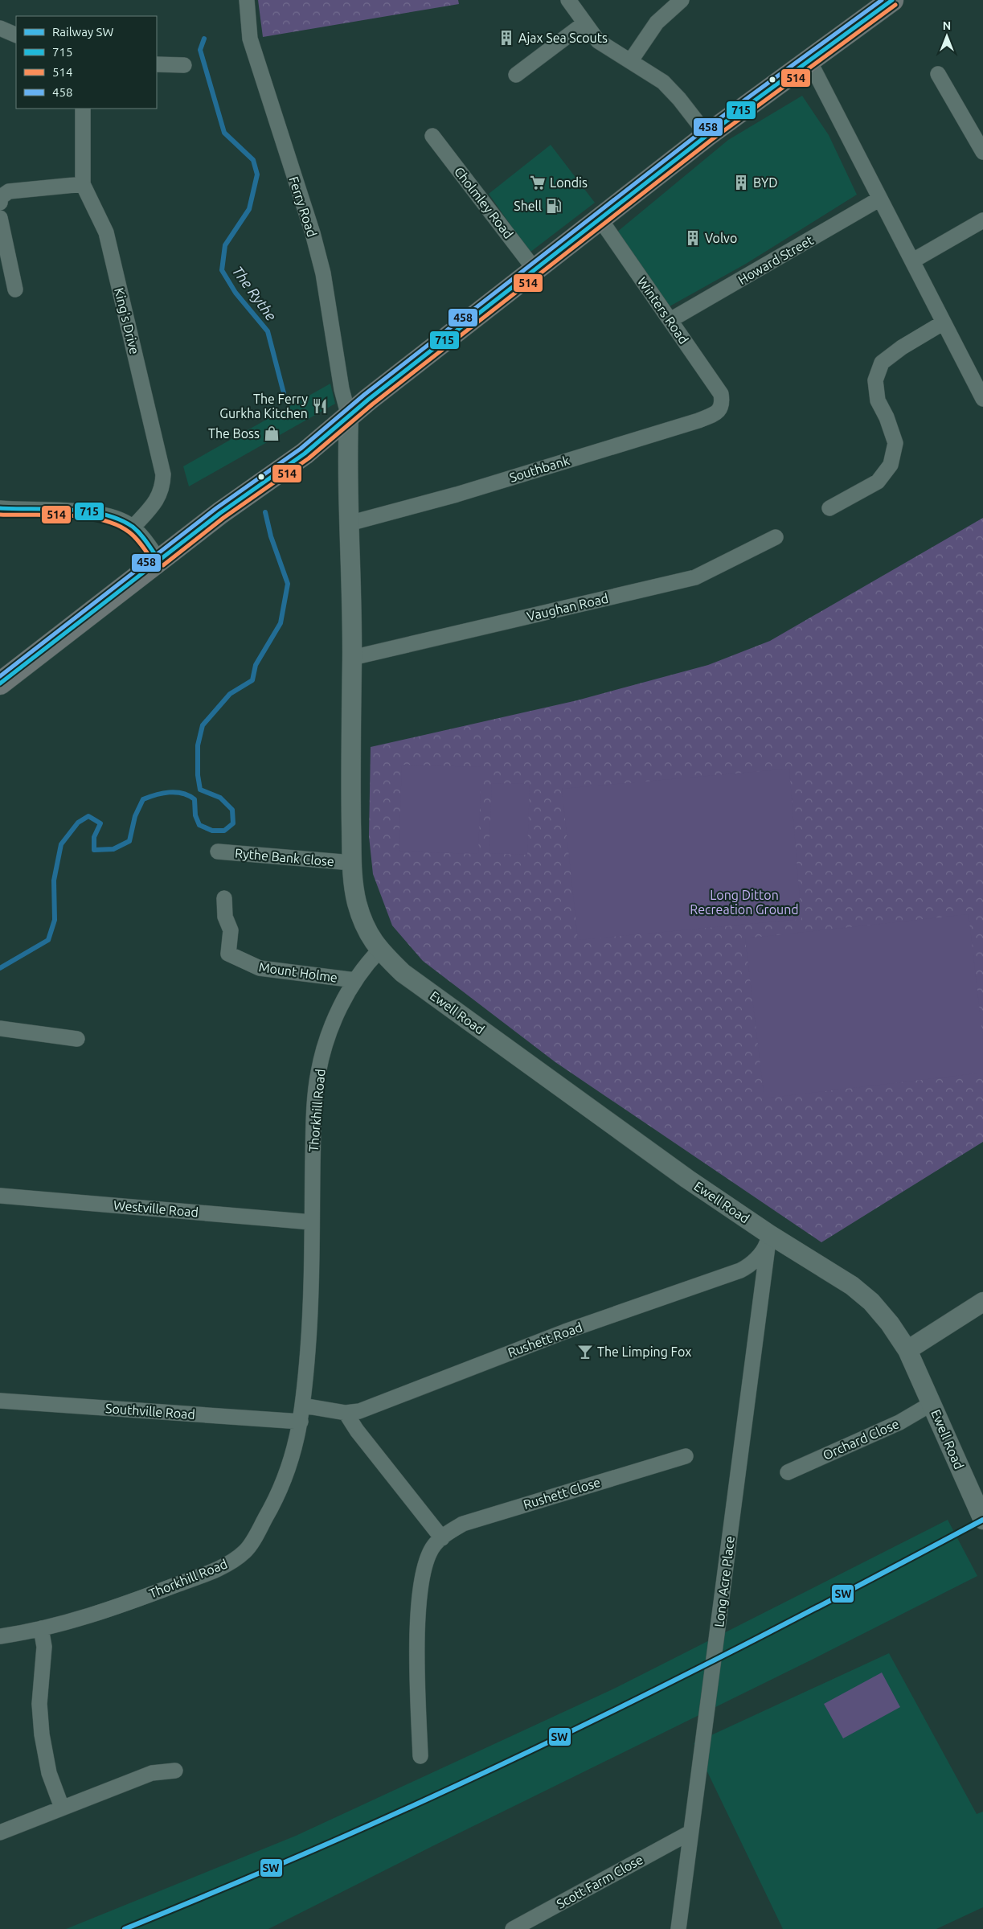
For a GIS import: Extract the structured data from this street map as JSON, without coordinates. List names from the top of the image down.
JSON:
{
  "streets": {
    "street": [
      "Cholmley Road",
      "Ferry Road",
      "Howard Street",
      "Winters Road",
      "King's Drive",
      "Southbank",
      "Vaughan Road",
      "Rythe Bank Close",
      "Mount Holme",
      "Ewell Road",
      "Thorkhill Road",
      "Westville Road",
      "Rushett Road",
      "Southville Road",
      "Orchard Close",
      "Rushett Close",
      "Long Acre Place",
      "Scott Farm Close"
    ]
  },
  "crossings": [
    ["Howard Street", "Winters Road"],
    ["Winters Road", "Southbank"],
    ["Mount Holme", "Thorkhill Road"],
    ["Ewell Road", "Thorkhill Road"],
    ["Ewell Road", "Rushett Road"],
    ["Ewell Road", "Orchard Close"],
    ["Ewell Road", "Long Acre Place"],
    ["Thorkhill Road", "Westville Road"],
    ["Thorkhill Road", "Rushett Road"],
    ["Thorkhill Road", "Southville Road"],
    ["Rushett Road", "Long Acre Place"]
  ],
  "water": ["The Rythe"],
  "parks": ["Long Ditton Recreation Ground"],
  "places": {
    "building": ["Ajax Sea Scouts", "BYD", "Volvo"],
    "supermarket": ["Londis"],
    "fuel station": ["Shell"],
    "restaurant": ["The Ferry Gurkha Kitchen"],
    "shop": ["The Boss"],
    "bar": ["The Limping Fox"]
  },
  "lines": [
    "transit line 715",
    "transit line 458",
    "transit line 514",
    "rail line SW"
  ],
  "legend": [
    "Railway SW",
    "715",
    "514",
    "458"
  ],
  "north": "top"
}
